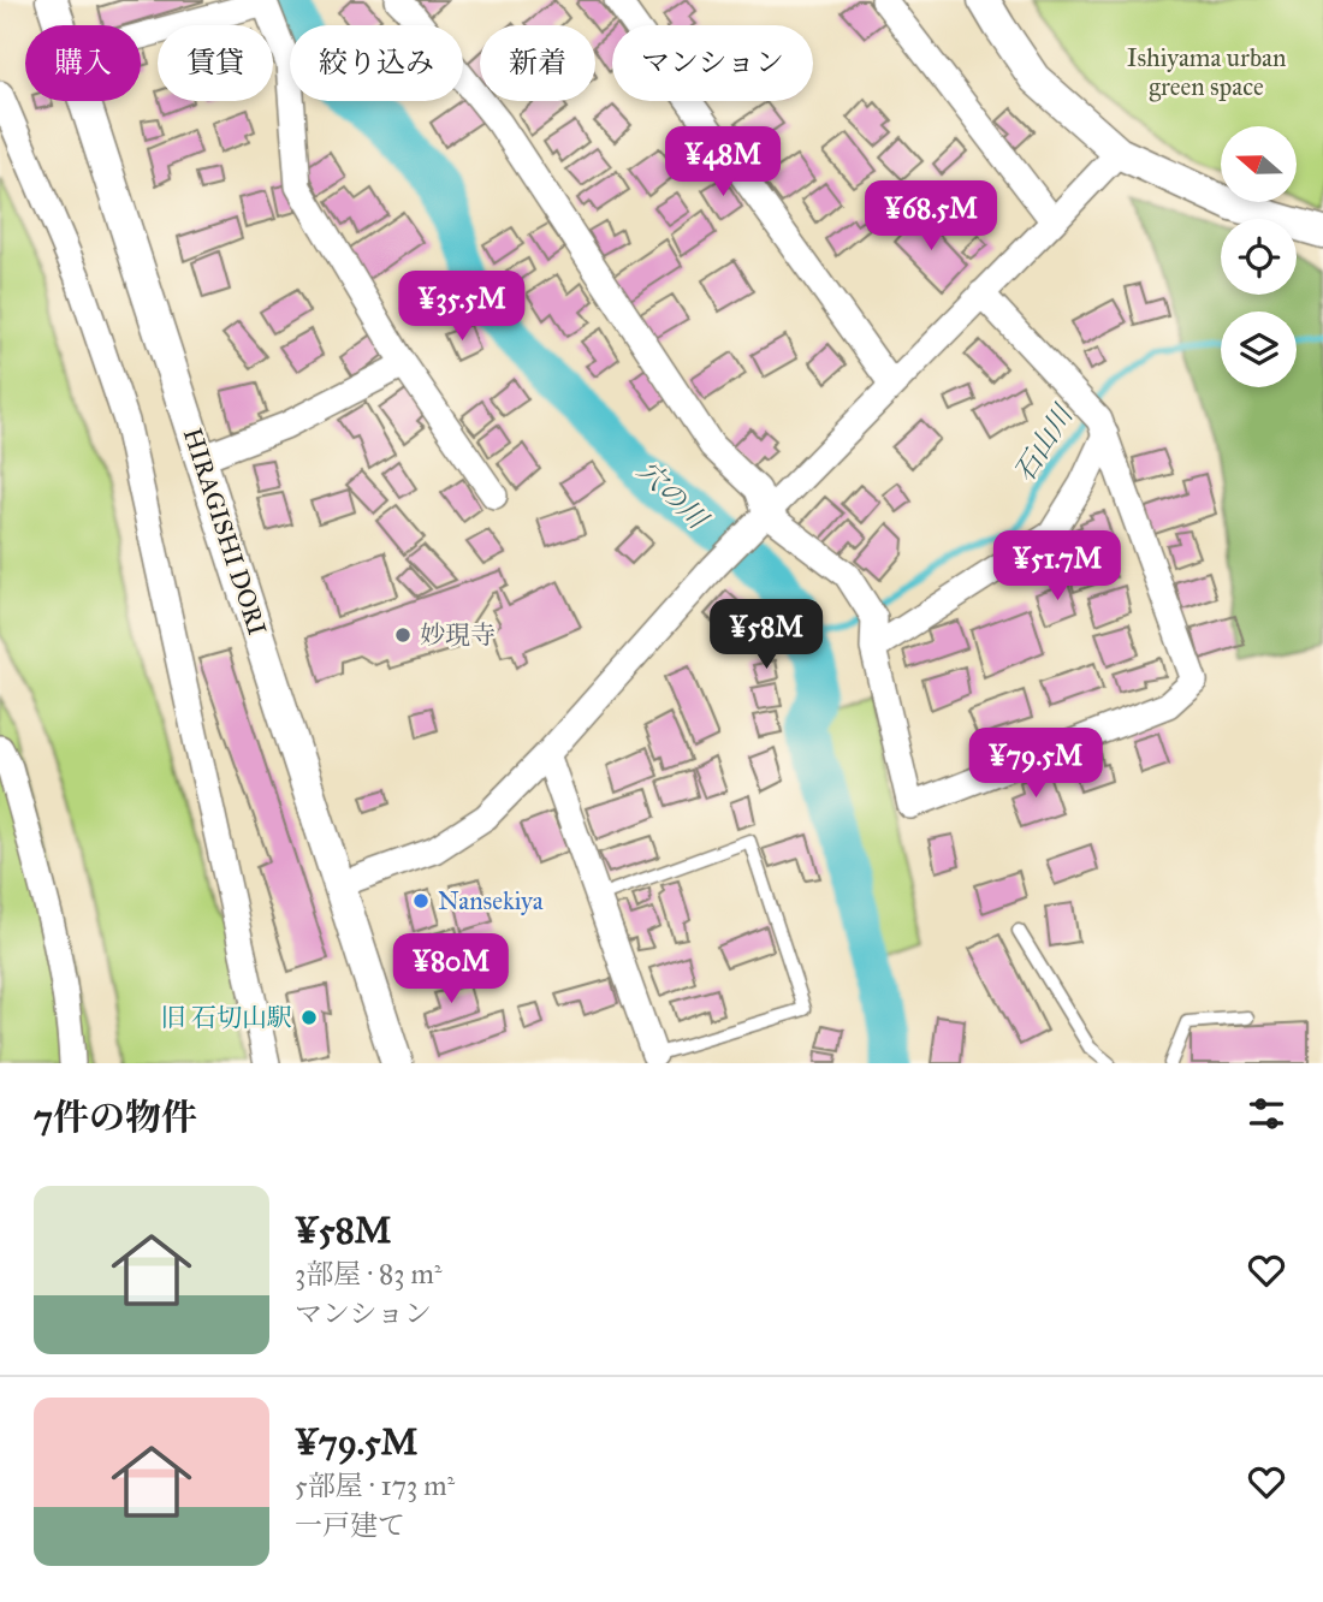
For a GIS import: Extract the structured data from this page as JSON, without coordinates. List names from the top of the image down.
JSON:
{
  "streets": {
    "street": ["HIRAGISHI DORI"]
  },
  "water": ["石山川", "穴の川"],
  "parks": ["Ishiyama urban green space"],
  "places": ["妙現寺", "Nansekiya", "旧 石切山駅"],
  "north": "left",
  "page": {
    "chip": [
      "購入",
      "賃貸",
      "絞り込み",
      "新着",
      "マンション"
    ],
    "price": [
      "¥48M",
      "¥68.5M",
      "¥35.5M",
      "¥51.7M",
      "¥58M",
      "¥79.5M",
      "¥80M"
    ],
    "heading": "7件の物件",
    "list": [
      {
        "name": "¥58M",
        "note": "3部屋 · 83 m² · マンション"
      },
      {
        "name": "¥79.5M",
        "note": "5部屋 · 173 m² · 一戸建て"
      }
    ]
  }
}
